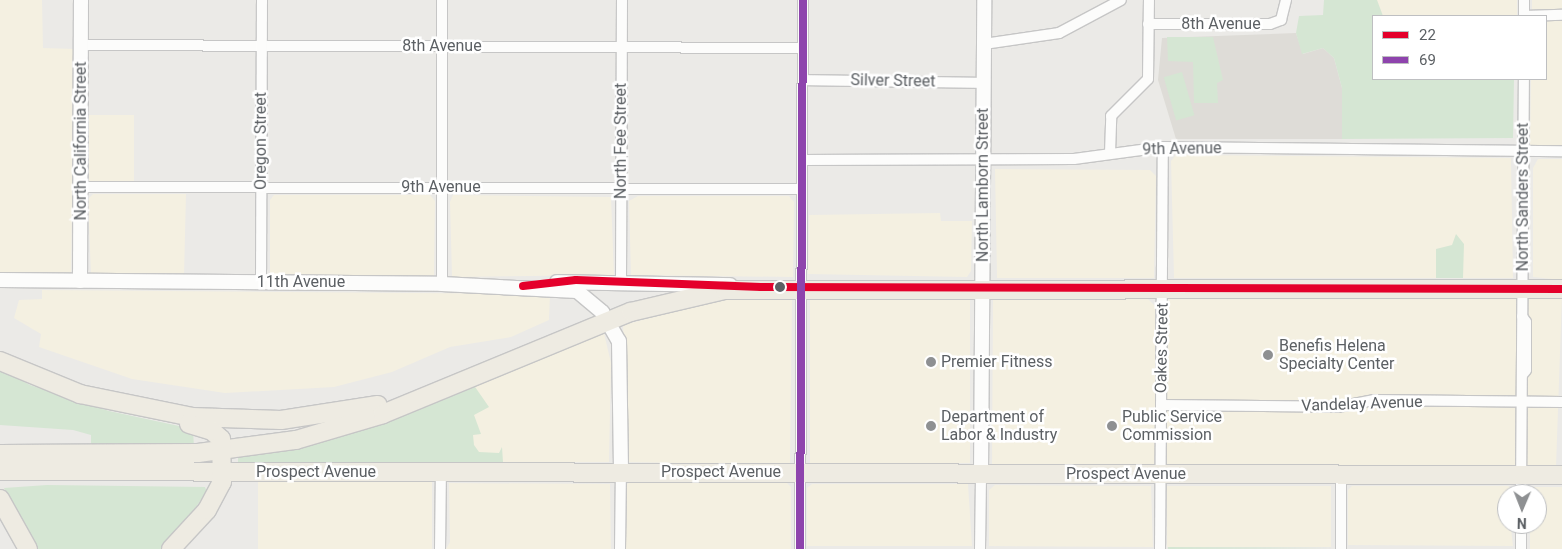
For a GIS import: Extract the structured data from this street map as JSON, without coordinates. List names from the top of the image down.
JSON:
{
  "streets": {
    "highway": ["11th Avenue", "Prospect Avenue"],
    "main road": ["North California Street", "North Lamborn Street"],
    "street": [
      "8th Avenue",
      "Silver Street",
      "Oregon Street",
      "North Fee Street",
      "9th Avenue",
      "North Sanders Street",
      "Oakes Street",
      "Vandelay Avenue"
    ]
  },
  "crossings": [
    ["8th Avenue", "North California Street"],
    ["8th Avenue", "Oregon Street"],
    ["8th Avenue", "North Fee Street"],
    ["Silver Street", "North Lamborn Street"],
    ["North California Street", "9th Avenue"],
    ["North California Street", "11th Avenue"],
    ["Oregon Street", "9th Avenue"],
    ["Oregon Street", "11th Avenue"],
    ["North Fee Street", "9th Avenue"],
    ["North Fee Street", "11th Avenue"],
    ["9th Avenue", "North Lamborn Street"],
    ["9th Avenue", "North Sanders Street"],
    ["9th Avenue", "Oakes Street"],
    ["North Lamborn Street", "11th Avenue"],
    ["North Lamborn Street", "Prospect Avenue"],
    ["North Sanders Street", "11th Avenue"],
    ["North Sanders Street", "Vandelay Avenue"],
    ["North Sanders Street", "Prospect Avenue"],
    ["11th Avenue", "Oakes Street"],
    ["11th Avenue", "Prospect Avenue"],
    ["Oakes Street", "Vandelay Avenue"],
    ["Oakes Street", "Prospect Avenue"]
  ],
  "places": [
    "Benefis Helena Specialty Center",
    "Premier Fitness",
    "Department of Labor & Industry",
    "Public Service Commission"
  ],
  "lines": ["transit line 69", "transit line 22"],
  "legend": ["22", "69"],
  "north": "bottom"
}
